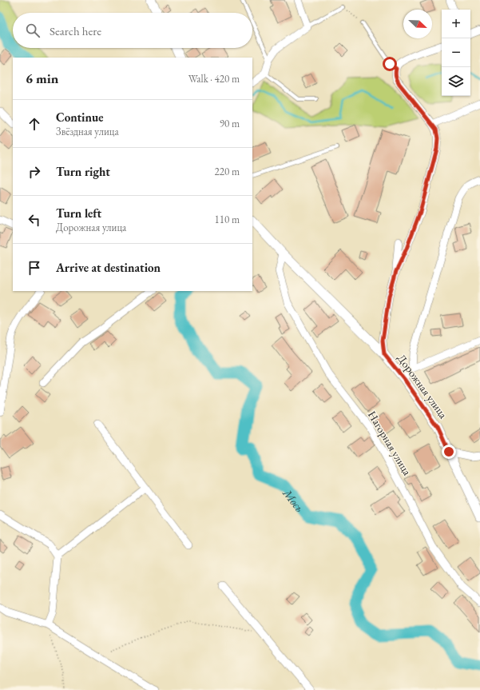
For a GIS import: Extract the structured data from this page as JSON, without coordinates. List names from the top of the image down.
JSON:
{
  "streets": {
    "street": ["Дорожная улица", "Нагорная улица"]
  },
  "crossings": [
    ["Дорожная улица", "Нагорная улица"]
  ],
  "water": ["Мось"],
  "north": "bottom right",
  "page": {
    "map_buttons": ["+", "−"],
    "search": "Search here",
    "heading": ["6 min", "Walk · 420 m"],
    "list": [
      ["Continue", "Звёздная улица", "90 m"],
      ["Turn right", "220 m"],
      ["Turn left", "Дорожная улица", "110 m"],
      "Arrive at destination"
    ]
  }
}
